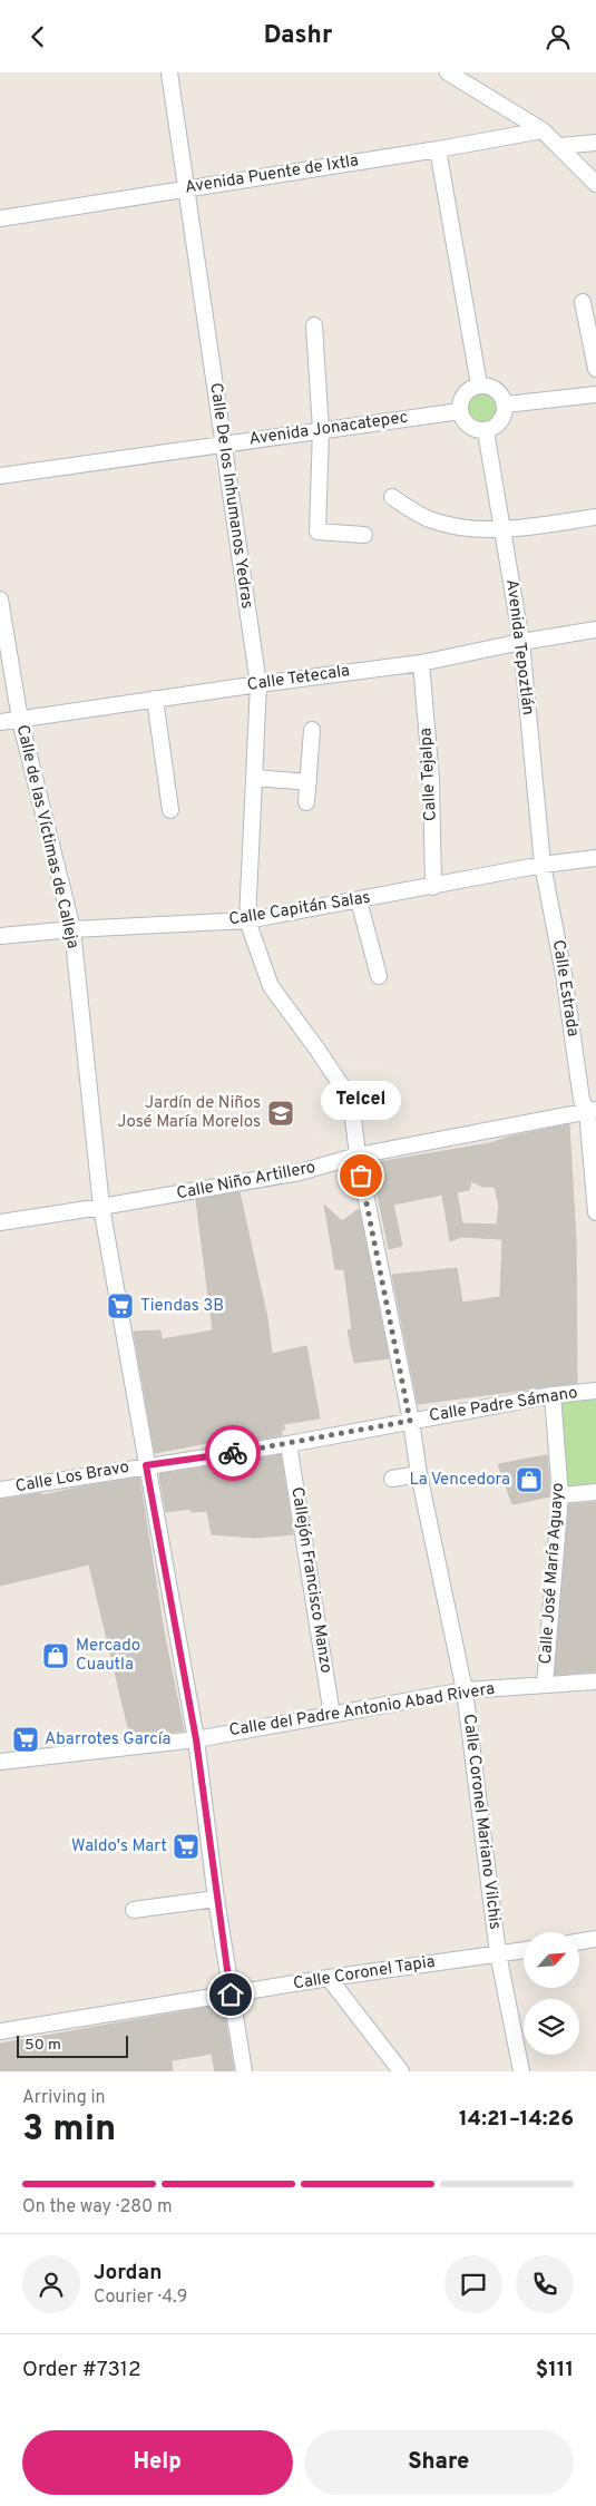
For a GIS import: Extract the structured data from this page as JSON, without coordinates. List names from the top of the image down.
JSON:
{
  "streets": {
    "street": [
      "Avenida Puente de Ixtla",
      "Avenida Jonacatepec",
      "Calle De los Inhumanos Yedras",
      "Avenida Tepoztlán",
      "Calle Tetecala",
      "Calle Tejalpa",
      "Calle de las Víctimas de Calleja",
      "Calle Capitán Salas",
      "Calle Estrada",
      "Calle Niño Artillero",
      "Calle Padre Sámano",
      "Calle Los Bravo",
      "Calle José María Aguayo",
      "Callejón Francisco Manzo",
      "Calle del Padre Antonio Abad Rivera",
      "Calle Coronel Mariano Vilchis",
      "Calle Coronel Tapia"
    ]
  },
  "crossings": [
    ["Avenida Puente de Ixtla", "Calle De los Inhumanos Yedras"],
    ["Avenida Jonacatepec", "Calle De los Inhumanos Yedras"],
    ["Avenida Jonacatepec", "Avenida Tepoztlán"],
    ["Calle De los Inhumanos Yedras", "Calle Tetecala"],
    ["Calle De los Inhumanos Yedras", "Calle Capitán Salas"],
    ["Calle De los Inhumanos Yedras", "Calle Coronel Mariano Vilchis"],
    ["Avenida Tepoztlán", "Calle Tetecala"],
    ["Avenida Tepoztlán", "Calle Capitán Salas"],
    ["Avenida Tepoztlán", "Calle Estrada"],
    ["Calle Tetecala", "Calle Tejalpa"],
    ["Calle Tetecala", "Calle de las Víctimas de Calleja"],
    ["Calle Tejalpa", "Calle Capitán Salas"],
    ["Calle de las Víctimas de Calleja", "Calle Capitán Salas"],
    ["Calle de las Víctimas de Calleja", "Calle Niño Artillero"],
    ["Calle de las Víctimas de Calleja", "Calle Los Bravo"],
    ["Calle de las Víctimas de Calleja", "Calle del Padre Antonio Abad Rivera"],
    ["Calle de las Víctimas de Calleja", "Calle Coronel Tapia"],
    ["Calle Capitán Salas", "Calle Estrada"],
    ["Calle Capitán Salas", "Calle Coronel Mariano Vilchis"],
    ["Calle Estrada", "Calle Niño Artillero"],
    ["Calle Niño Artillero", "Calle Coronel Mariano Vilchis"],
    ["Calle Padre Sámano", "Calle Los Bravo"],
    ["Calle Padre Sámano", "Calle José María Aguayo"],
    ["Calle Padre Sámano", "Callejón Francisco Manzo"],
    ["Calle Padre Sámano", "Calle Coronel Mariano Vilchis"],
    ["Calle Los Bravo", "Callejón Francisco Manzo"],
    ["Calle José María Aguayo", "Calle del Padre Antonio Abad Rivera"],
    ["Callejón Francisco Manzo", "Calle del Padre Antonio Abad Rivera"],
    ["Calle del Padre Antonio Abad Rivera", "Calle Coronel Mariano Vilchis"],
    ["Calle Coronel Mariano Vilchis", "Calle Coronel Tapia"]
  ],
  "places": {
    "school or university": ["Jardín de Niños José María Morelos"],
    "other": ["Telcel"],
    "supermarket": ["Tiendas 3B", "Abarrotes García", "Waldo's Mart"],
    "shop": ["La Vencedora", "Mercado Cuautla"]
  },
  "scale_bar": "50 m",
  "north": "top right",
  "page": {
    "header": "Dashr",
    "bubble": "Telcel",
    "scale": "50 m",
    "heading": ["3 min", "Arriving in", "14:21–14:26"],
    "panel": [
      "Jordan",
      "Courier · 4.9",
      "Order #7312",
      "$111"
    ],
    "bar": "On the way · 280 m",
    "buttons": ["Help", "Share"]
  }
}
